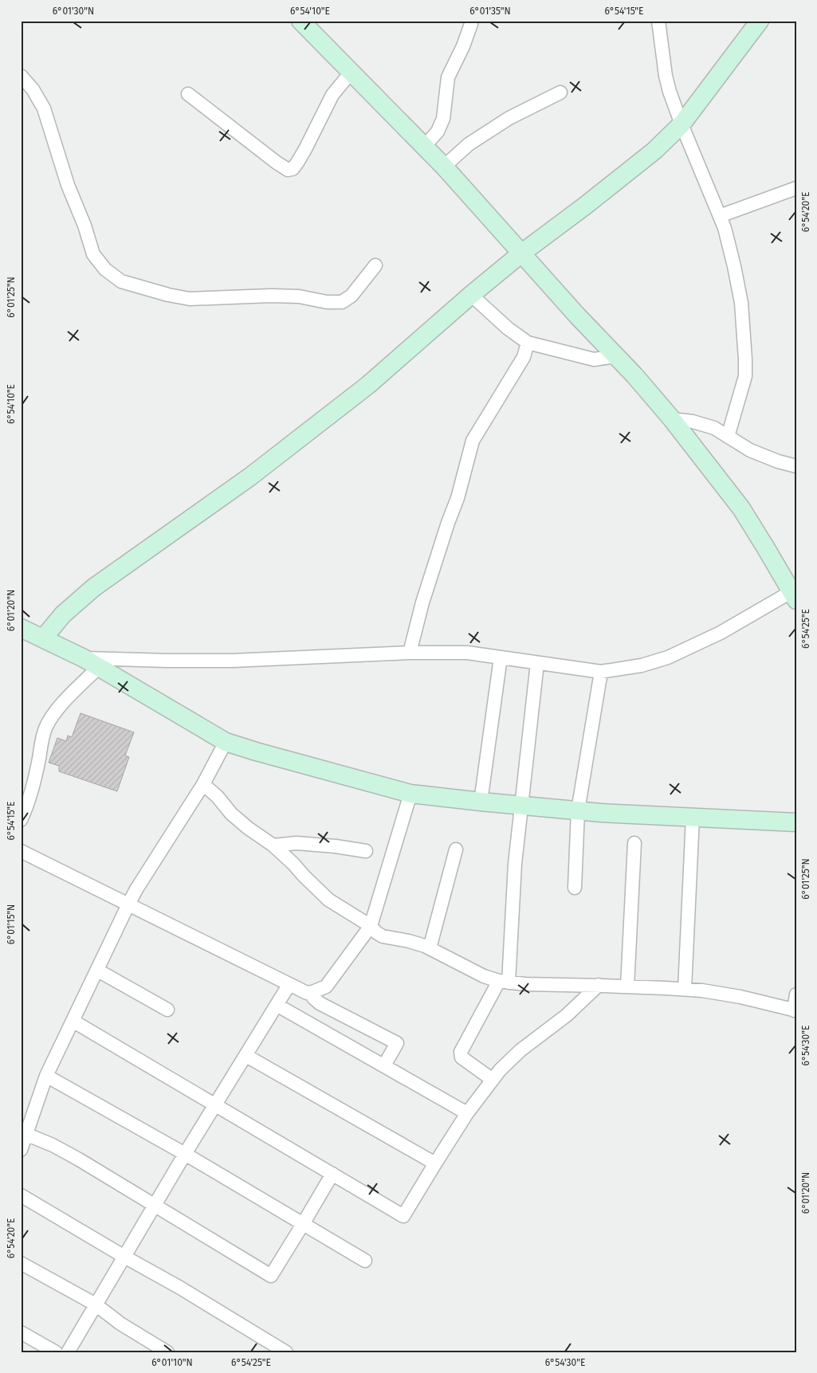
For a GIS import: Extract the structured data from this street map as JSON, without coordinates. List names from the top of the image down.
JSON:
{
  "coordinates": [
    "6°01'30\"N",
    "6°54'10\"E",
    "6°01'35\"N",
    "6°54'15\"E",
    "6°54'20\"E",
    "6°01'25\"N",
    "6°01'20\"N",
    "6°54'25\"E",
    "6°01'15\"N",
    "6°54'30\"E",
    "6°01'10\"N"
  ]
}
